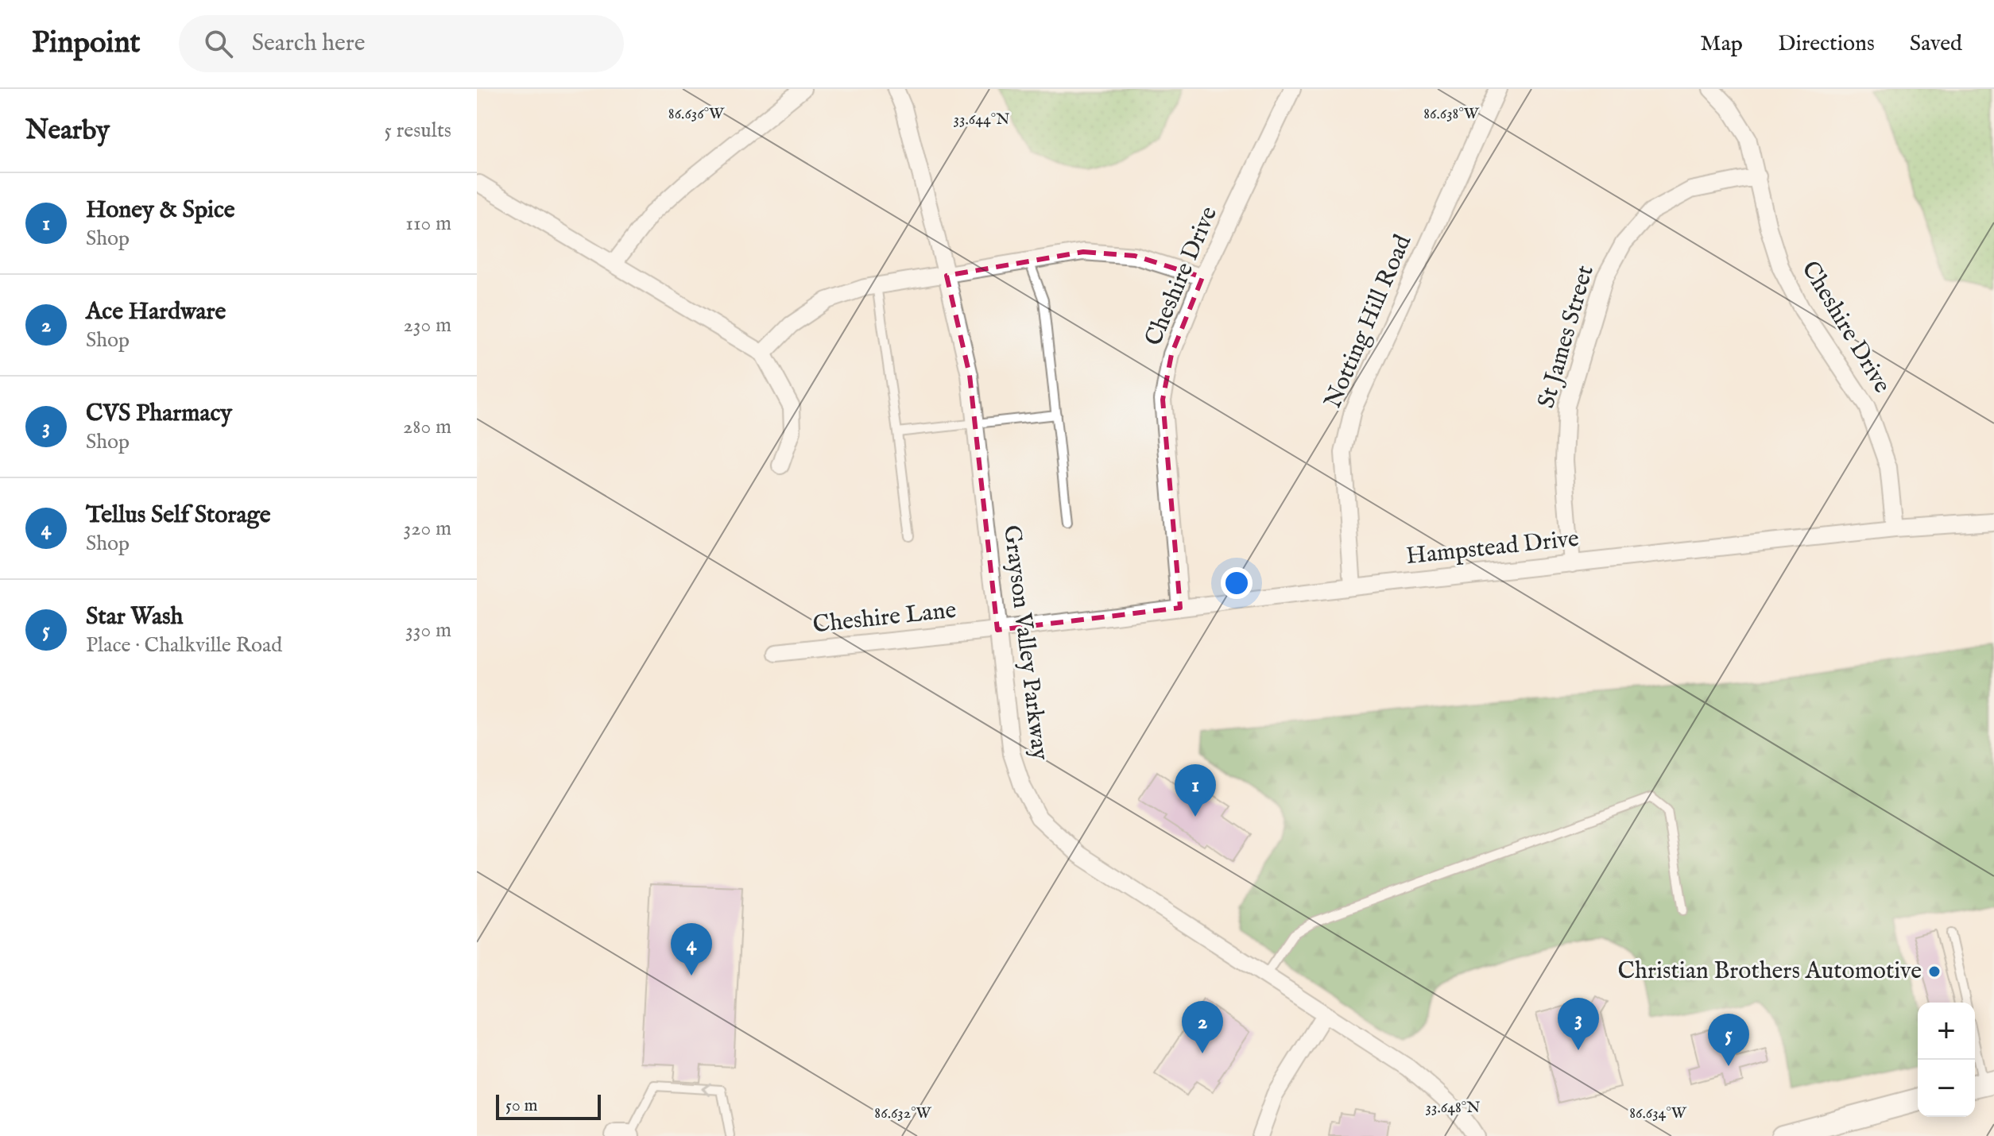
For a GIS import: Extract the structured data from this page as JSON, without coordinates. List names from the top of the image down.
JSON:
{
  "streets": {
    "street": [
      "Cheshire Drive",
      "Notting Hill Road",
      "St James Street",
      "Hampstead Drive",
      "Cheshire Lane",
      "Grayson Valley Parkway"
    ]
  },
  "crossings": [
    ["Cheshire Drive", "St James Street"],
    ["Cheshire Drive", "Hampstead Drive"],
    ["Notting Hill Road", "Hampstead Drive"],
    ["St James Street", "Hampstead Drive"],
    ["Hampstead Drive", "Cheshire Lane"],
    ["Hampstead Drive", "Grayson Valley Parkway"],
    ["Cheshire Lane", "Grayson Valley Parkway"]
  ],
  "places": ["Christian Brothers Automotive"],
  "scale_bar": "50 m",
  "page": {
    "header": "Pinpoint",
    "search": "Search here",
    "nav": ["Map", "Directions", "Saved"],
    "heading": ["Nearby", "5 results"],
    "list": [
      {
        "mark": "1",
        "name": "Honey & Spice",
        "note": "Shop",
        "value": "110 m"
      },
      {
        "mark": "2",
        "name": "Ace Hardware",
        "note": "Shop",
        "value": "230 m"
      },
      {
        "mark": "3",
        "name": "CVS Pharmacy",
        "note": "Shop",
        "value": "280 m"
      },
      {
        "mark": "4",
        "name": "Tellus Self Storage",
        "note": "Shop",
        "value": "320 m"
      },
      {
        "mark": "5",
        "name": "Star Wash",
        "note": "Place · Chalkville Road",
        "value": "330 m"
      }
    ],
    "pins": [
      "1",
      "4",
      "3",
      "2",
      "5"
    ],
    "map_buttons": ["+", "−"],
    "scale": "50 m"
  },
  "coordinates": [
    "86.636°W",
    "86.638°W",
    "33.644°N",
    "33.648°N",
    "86.632°W",
    "86.634°W"
  ]
}
